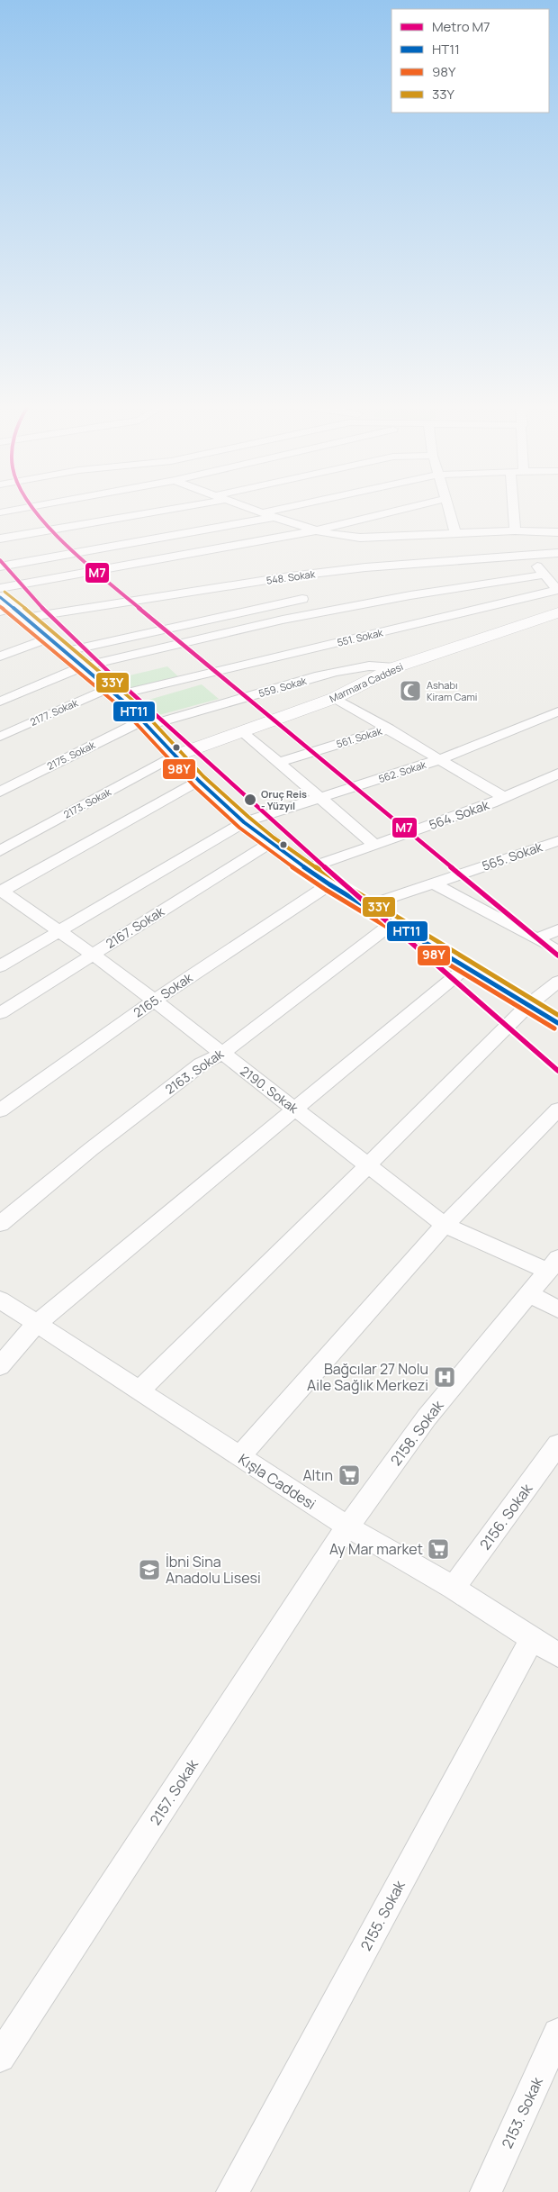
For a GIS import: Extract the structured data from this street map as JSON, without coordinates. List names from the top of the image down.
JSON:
{
  "streets": {
    "main road": ["Marmara Caddesi"],
    "street": [
      "548. Sokak",
      "551. Sokak",
      "559. Sokak",
      "2177. Sokak",
      "561. Sokak",
      "2175. Sokak",
      "562. Sokak",
      "2173. Sokak",
      "564. Sokak",
      "565. Sokak",
      "2167. Sokak",
      "2165. Sokak",
      "2163. Sokak",
      "2190. Sokak",
      "2158. Sokak",
      "Kışla Caddesi",
      "2156. Sokak",
      "2157. Sokak",
      "2155. Sokak",
      "2153. Sokak"
    ]
  },
  "crossings": [
    ["548. Sokak", "551. Sokak"],
    ["551. Sokak", "2177. Sokak"],
    ["Marmara Caddesi", "559. Sokak"],
    ["Marmara Caddesi", "2173. Sokak"],
    ["559. Sokak", "2175. Sokak"],
    ["562. Sokak", "2190. Sokak"],
    ["2167. Sokak", "2190. Sokak"],
    ["2165. Sokak", "2190. Sokak"],
    ["2163. Sokak", "2190. Sokak"],
    ["2190. Sokak", "2158. Sokak"],
    ["2158. Sokak", "Kışla Caddesi"],
    ["2158. Sokak", "2157. Sokak"],
    ["Kışla Caddesi", "2156. Sokak"],
    ["Kışla Caddesi", "2157. Sokak"],
    ["Kışla Caddesi", "2155. Sokak"]
  ],
  "places": {
    "mosque": ["Ashabı Kiram Cami"],
    "other": ["Oruç Reis - Yüzyıl"],
    "hospital": ["Bağcılar 27 Nolu Aile Sağlık Merkezi"],
    "supermarket": ["Altın", "Ay Mar market"],
    "school or university": ["İbni Sina Anadolu Lisesi"]
  },
  "lines": [
    "metro line M7",
    "transit line 33Y",
    "transit line HT11",
    "transit line 98Y"
  ],
  "legend": [
    "Metro M7",
    "HT11",
    "98Y",
    "33Y"
  ]
}
